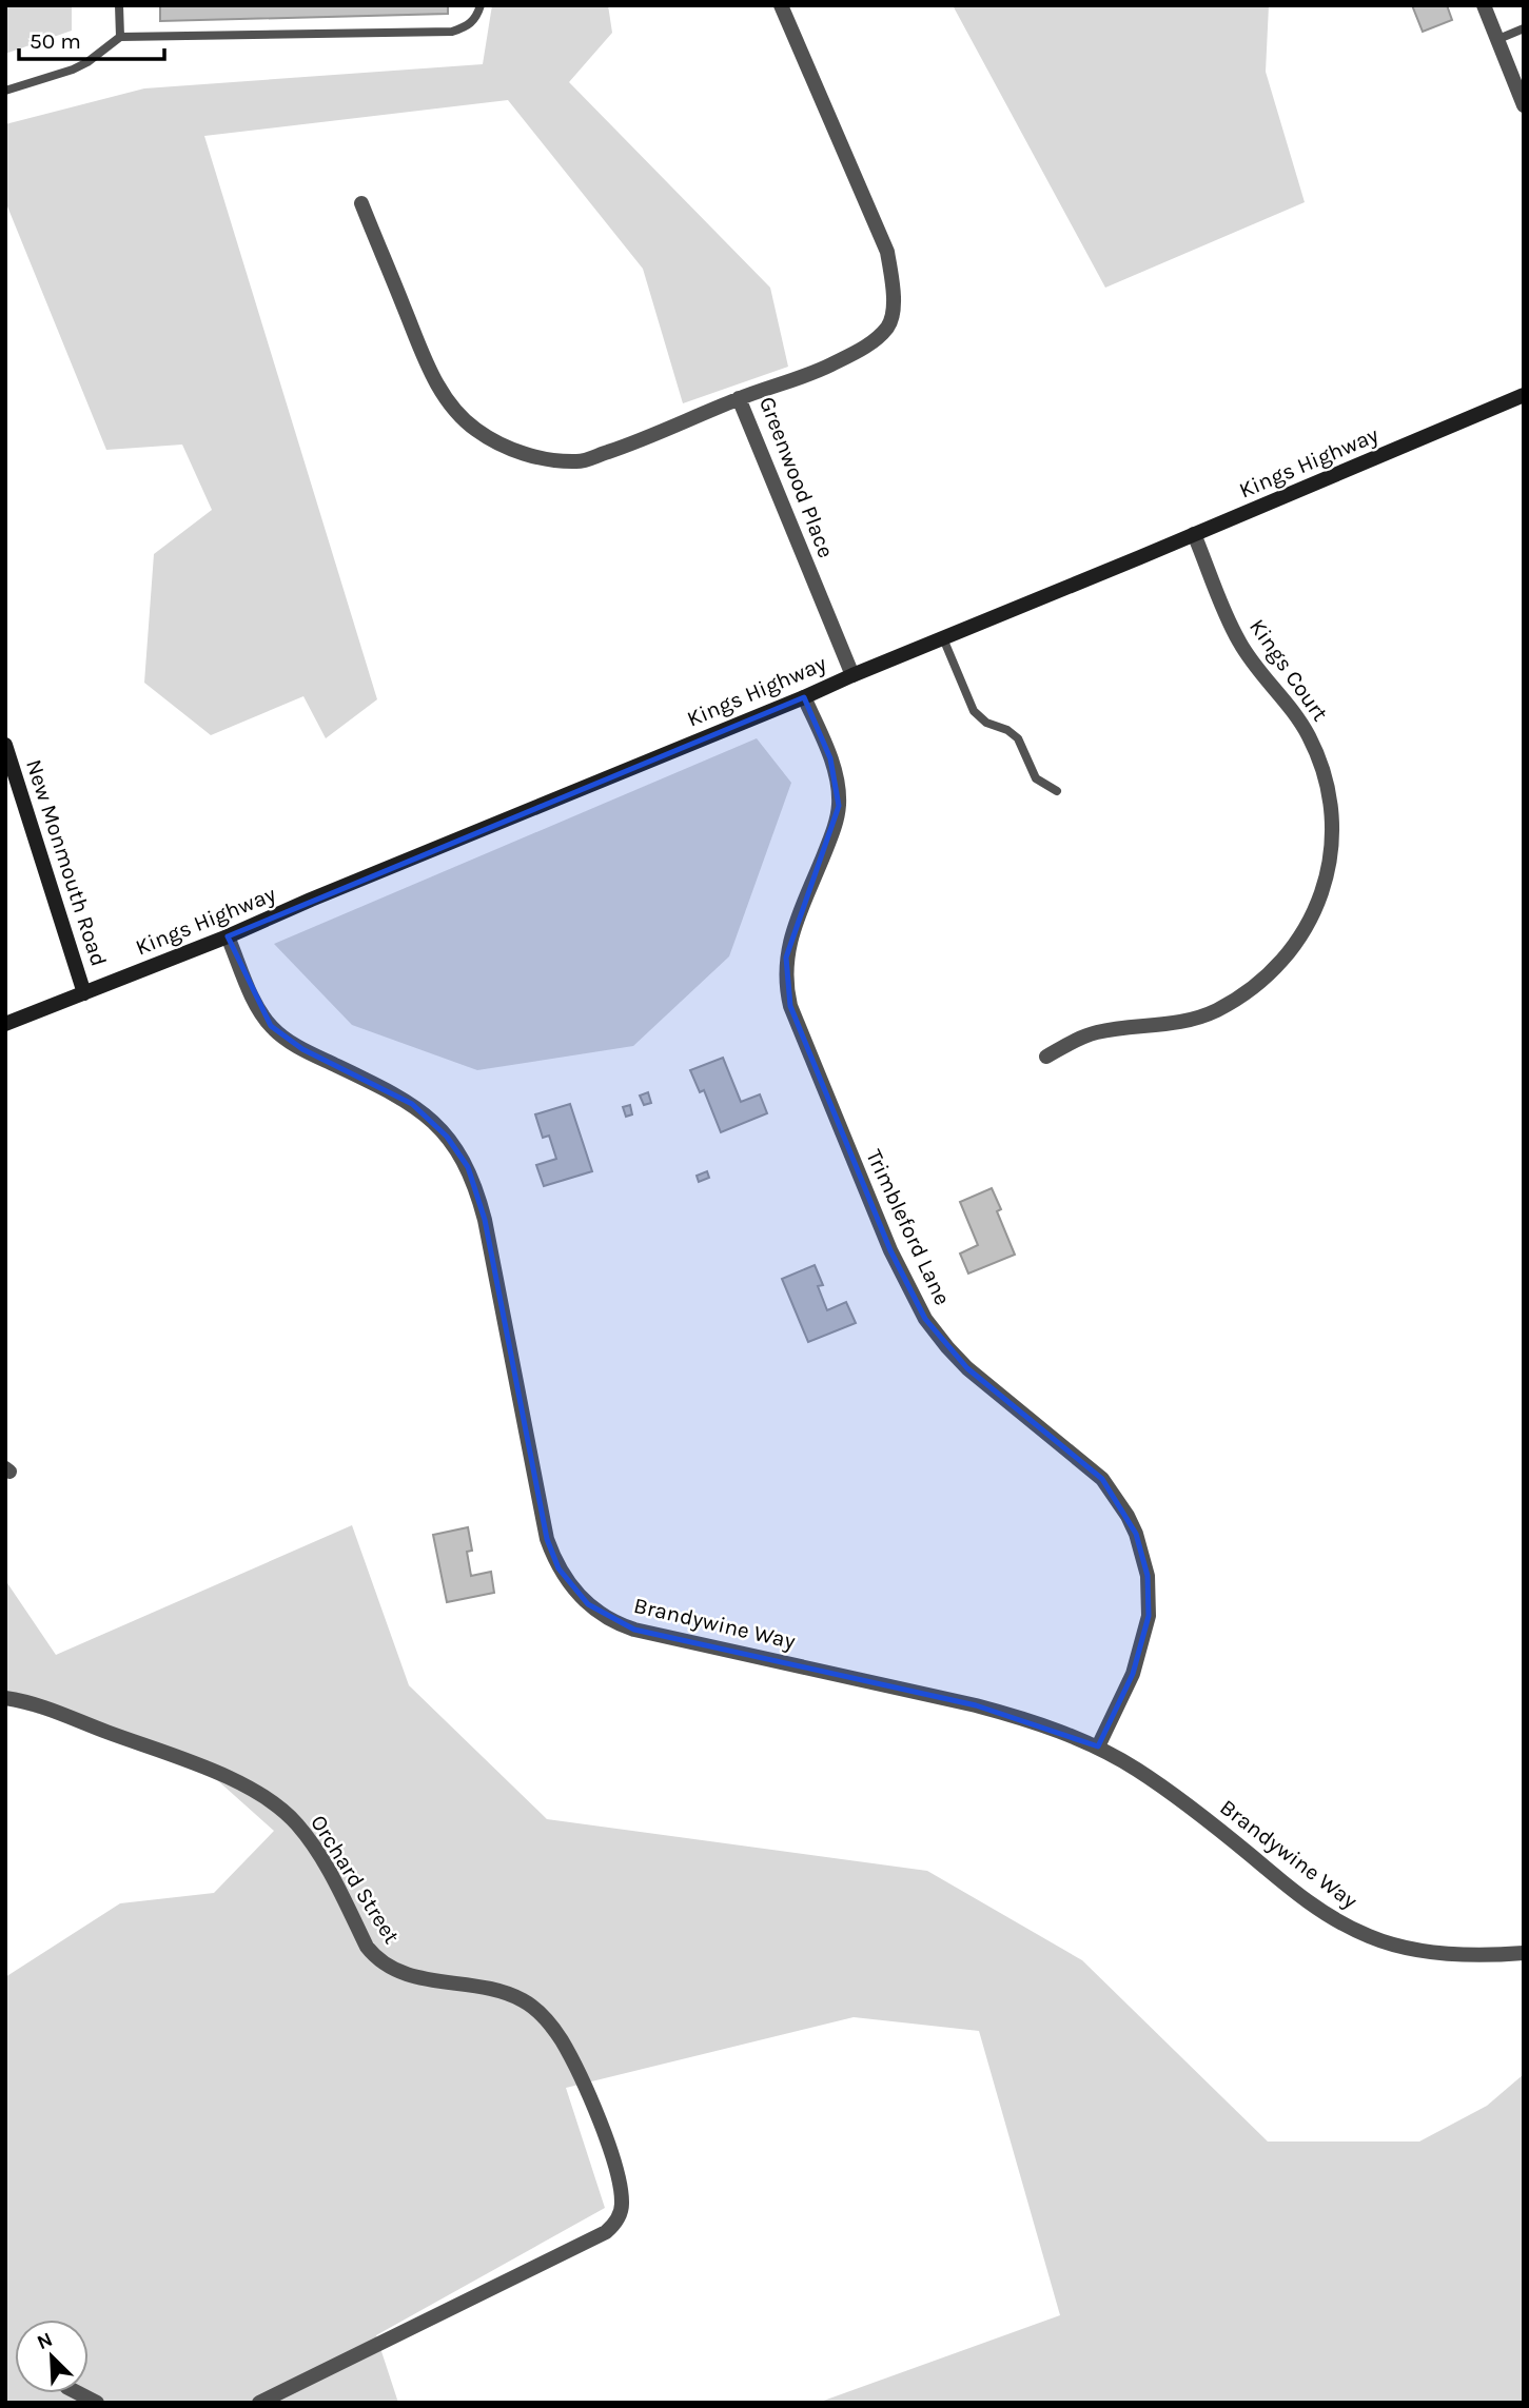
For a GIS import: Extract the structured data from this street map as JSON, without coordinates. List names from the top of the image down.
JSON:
{
  "streets": {
    "street": [
      "Kings Highway",
      "Greenwood Place",
      "Kings Court",
      "New Monmouth Road",
      "Trimbleford Lane",
      "Brandywine Way",
      "Orchard Street"
    ]
  },
  "crossings": [
    ["Kings Highway", "Greenwood Place"],
    ["Kings Highway", "Kings Court"],
    ["Kings Highway", "New Monmouth Road"],
    ["Kings Highway", "Trimbleford Lane"],
    ["Kings Highway", "Brandywine Way"],
    ["Trimbleford Lane", "Brandywine Way"]
  ],
  "scale_bar": "50 m",
  "north": "top left"
}
